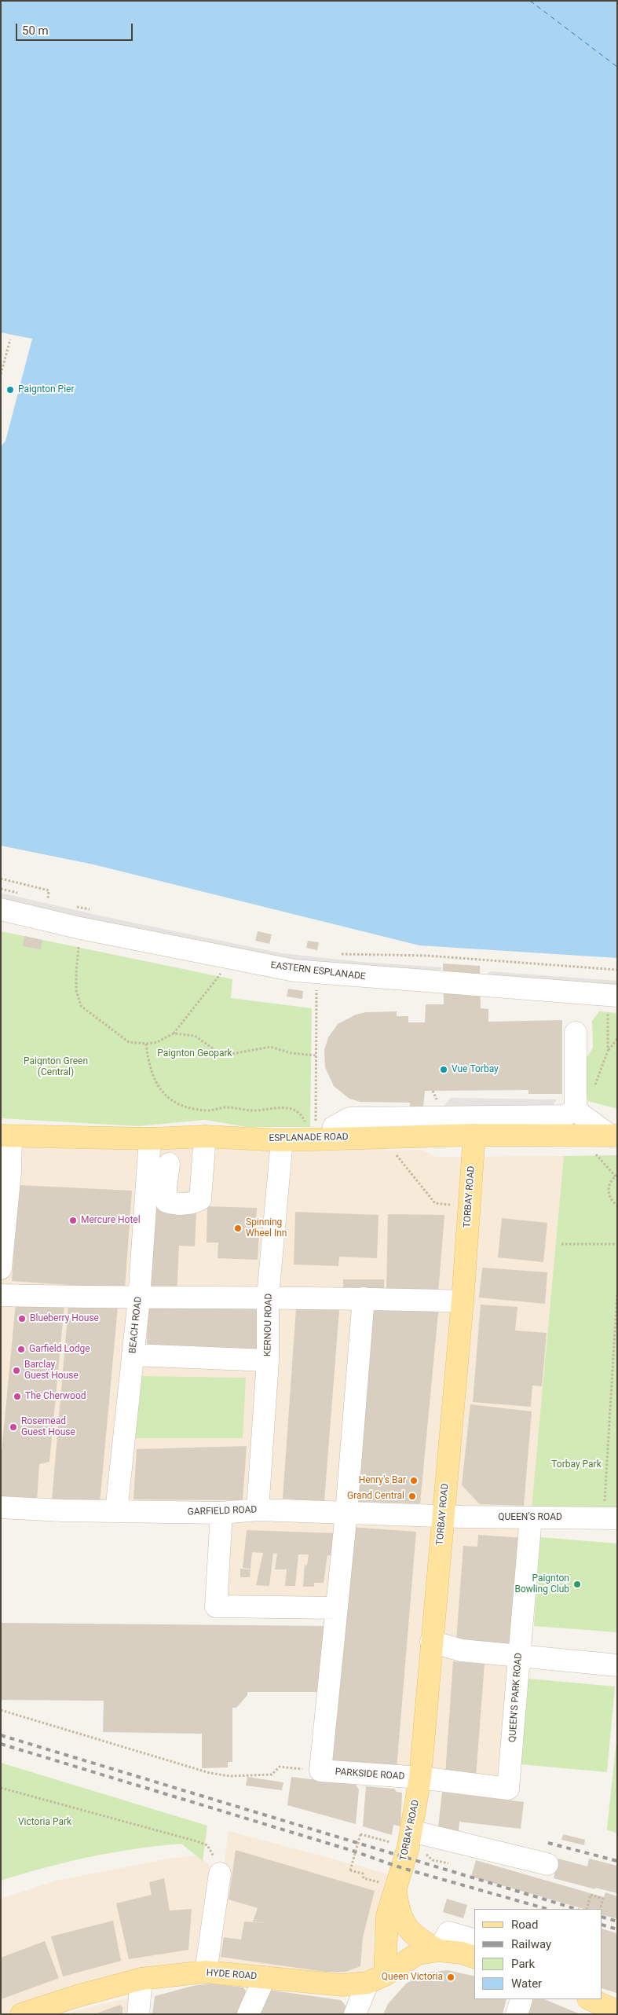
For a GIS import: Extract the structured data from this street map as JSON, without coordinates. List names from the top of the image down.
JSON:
{
  "streets": {
    "main road": ["ESPLANADE ROAD", "TORBAY ROAD", "HYDE ROAD"],
    "street": [
      "EASTERN ESPLANADE",
      "BEACH ROAD",
      "KERNOU ROAD",
      "GARFIELD ROAD",
      "QUEEN'S ROAD",
      "QUEEN'S PARK ROAD",
      "PARKSIDE ROAD"
    ]
  },
  "crossings": [
    ["ESPLANADE ROAD", "TORBAY ROAD"],
    ["ESPLANADE ROAD", "BEACH ROAD"],
    ["ESPLANADE ROAD", "KERNOU ROAD"],
    ["TORBAY ROAD", "GARFIELD ROAD"],
    ["TORBAY ROAD", "QUEEN'S ROAD"],
    ["TORBAY ROAD", "QUEEN'S PARK ROAD"],
    ["TORBAY ROAD", "PARKSIDE ROAD"],
    ["TORBAY ROAD", "HYDE ROAD"],
    ["BEACH ROAD", "GARFIELD ROAD"],
    ["KERNOU ROAD", "GARFIELD ROAD"],
    ["GARFIELD ROAD", "QUEEN'S ROAD"],
    ["QUEEN'S ROAD", "QUEEN'S PARK ROAD"],
    ["QUEEN'S PARK ROAD", "PARKSIDE ROAD"]
  ],
  "parks": [
    "Paignton Geopark",
    "Paignton Green (Central)",
    "Torbay Park",
    "Victoria Park"
  ],
  "places": [
    "Paignton Pier",
    "Vue Torbay",
    "Mercure Hotel",
    "Spinning Wheel Inn",
    "Blueberry House",
    "Garfield Lodge",
    "Barclay Guest House",
    "The Cherwood",
    "Rosemead Guest House",
    "Henry's Bar",
    "Grand Central",
    "Paignton Bowling Club",
    "Queen Victoria"
  ],
  "legend": [
    "Road",
    "Railway",
    "Park",
    "Water"
  ],
  "scale_bar": "50 m"
}
